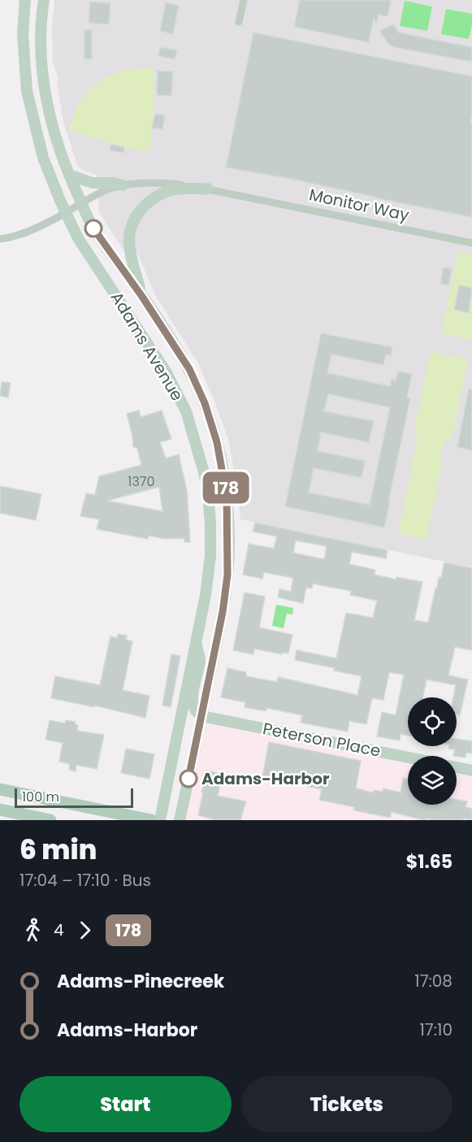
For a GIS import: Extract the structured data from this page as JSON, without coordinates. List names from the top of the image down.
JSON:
{
  "streets": {
    "main road": ["Adams Avenue", "Peterson Place"],
    "street": ["Monitor Way"]
  },
  "crossings": [
    ["Monitor Way", "Adams Avenue"],
    ["Adams Avenue", "Peterson Place"]
  ],
  "places": ["Adams-Harbor"],
  "lines": ["bus line 178"],
  "house_numbers": ["1370"],
  "scale_bar": "100 m",
  "page": {
    "on_map": "178",
    "scale": "100 m",
    "heading": ["6 min", "17:04 – 17:10 · Bus", "$1.65"],
    "legs": ["4", "178"],
    "list": [
      {
        "name": "Adams-Pinecreek",
        "value": "17:08"
      },
      {
        "name": "Adams-Harbor",
        "value": "17:10"
      }
    ],
    "buttons": ["Start", "Tickets"]
  }
}
